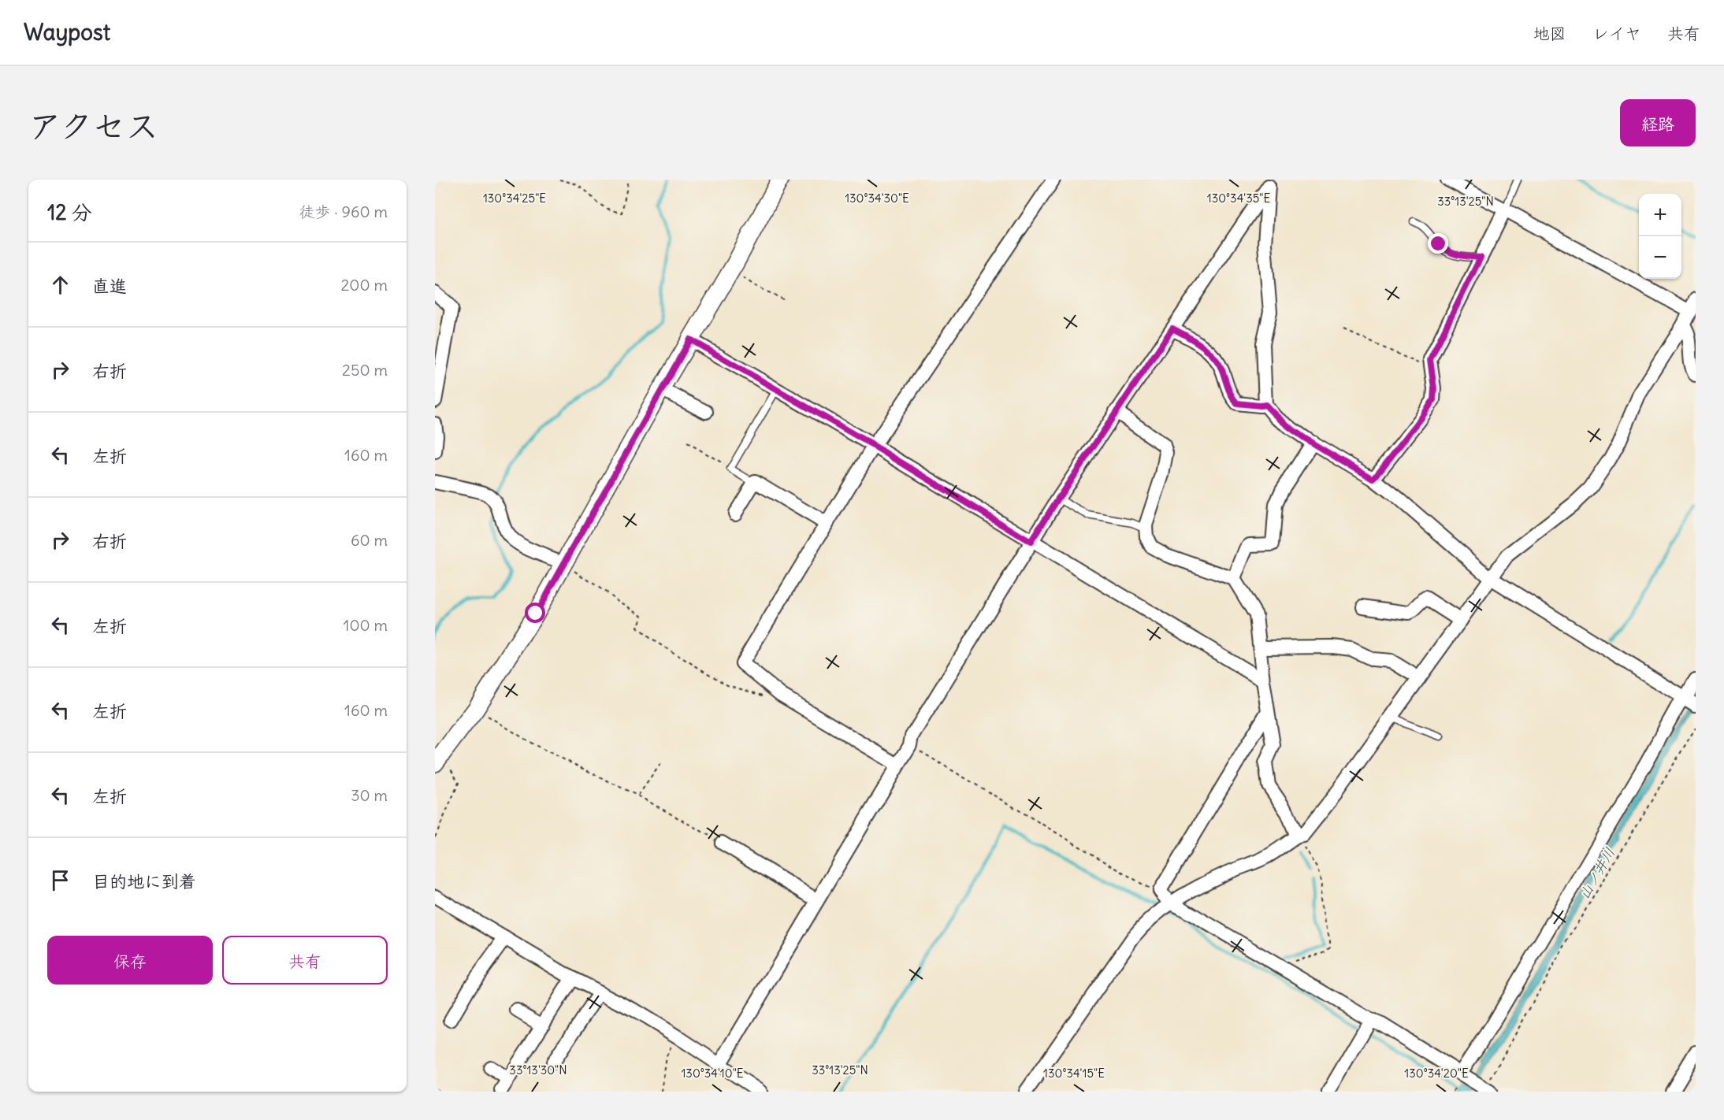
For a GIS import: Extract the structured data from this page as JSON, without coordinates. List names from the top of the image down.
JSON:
{
  "water": ["山ノ井川"],
  "page": {
    "header": "Waypost",
    "nav": ["地図", "レイヤ", "共有"],
    "title": "アクセス",
    "buttons": [
      "経路",
      ["保存", "共有"]
    ],
    "heading": ["12 分", "徒歩 · 960 m"],
    "map_buttons": ["+", "−"],
    "list": [
      ["直進", "200 m"],
      ["右折", "250 m"],
      ["左折", "160 m"],
      ["右折", "60 m"],
      ["左折", "100 m"],
      ["左折", "160 m"],
      ["左折", "30 m"],
      "目的地に到着"
    ]
  },
  "coordinates": [
    "130°34'25\"E",
    "130°34'30\"E",
    "130°34'35\"E",
    "33°13'25\"N",
    "33°13'30\"N",
    "130°34'10\"E",
    "130°34'15\"E",
    "130°34'20\"E"
  ]
}
